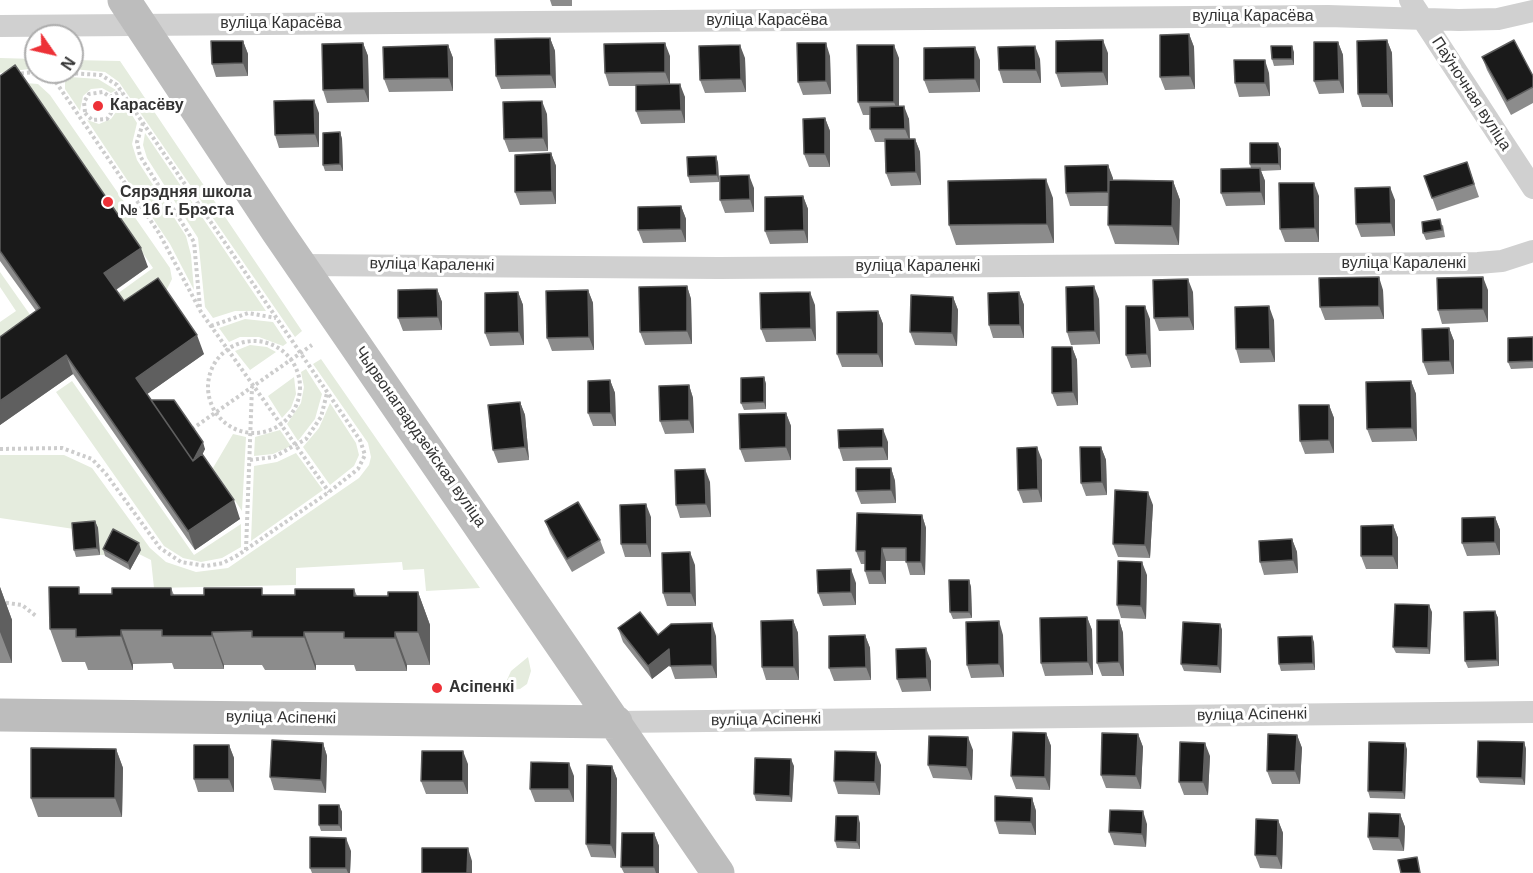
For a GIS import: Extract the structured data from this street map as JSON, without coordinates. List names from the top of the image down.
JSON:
{
  "streets": {
    "main road": ["Чырвонагвардзейская вуліца", "вуліца Асіпенкі"],
    "street": ["вуліца Карасёва", "Паўночная вуліца", "вуліца Караленкі"]
  },
  "crossings": [
    ["вуліца Карасёва", "Паўночная вуліца"],
    ["вуліца Карасёва", "Чырвонагвардзейская вуліца"],
    ["вуліца Караленкі", "Чырвонагвардзейская вуліца"],
    ["Чырвонагвардзейская вуліца", "вуліца Асіпенкі"]
  ],
  "places": ["Карасёву", "Сярэдняя школа № 16 г. Брэста", "Асіпенкі"],
  "north": "bottom right"
}
